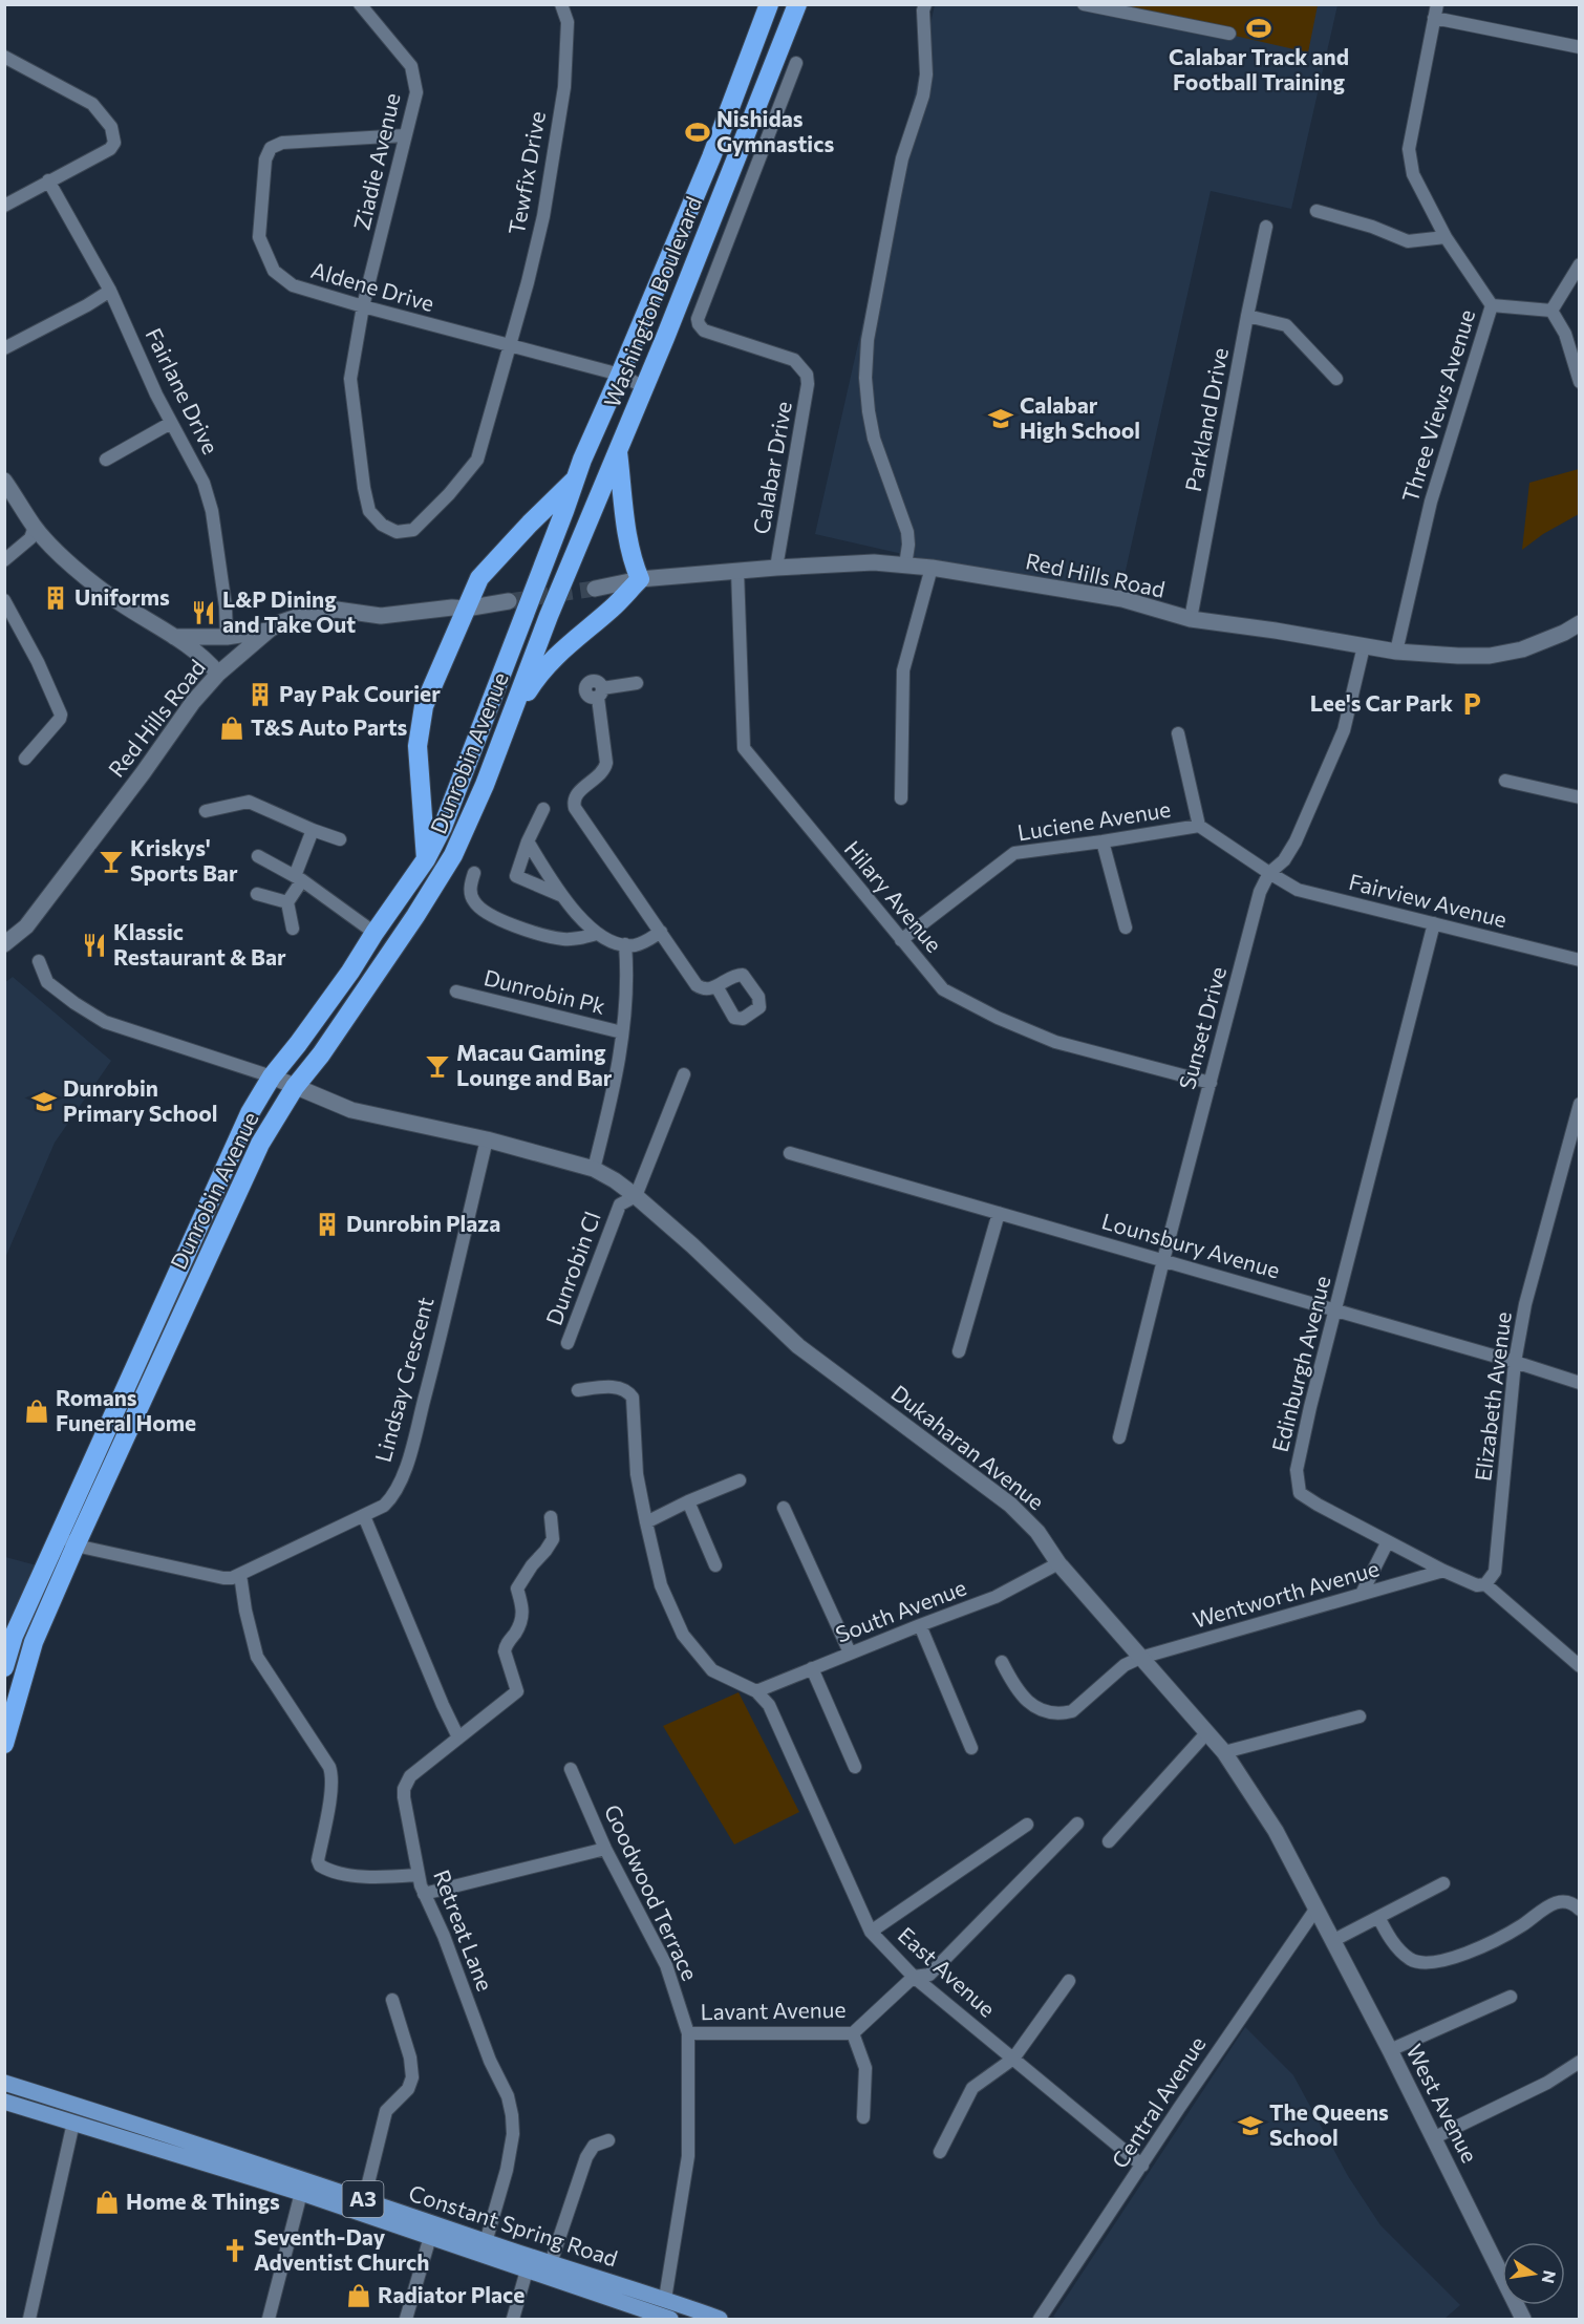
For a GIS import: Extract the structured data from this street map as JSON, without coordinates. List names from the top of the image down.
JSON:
{
  "streets": {
    "highway": ["Washington Boulevard", "Dunrobin Avenue"],
    "main road": [
      "Red Hills Road",
      "Dukaharan Avenue",
      "West Avenue",
      "A3",
      "Constant Spring Road"
    ],
    "street": [
      "Ziadie Avenue",
      "Tewfix Drive",
      "Aldene Drive",
      "Fairlane Drive",
      "Three Views Avenue",
      "Parkland Drive",
      "Calabar Drive",
      "Luciene Avenue",
      "Hilary Avenue",
      "Fairview Avenue",
      "Dunrobin Pk",
      "Sunset Drive",
      "Lounsbury Avenue",
      "Dunrobin Cl",
      "Edinburgh Avenue",
      "Lindsay Crescent",
      "Elizabeth Avenue",
      "Wentworth Avenue",
      "South Avenue",
      "Goodwood Terrace",
      "Retreat Lane",
      "East Avenue",
      "Lavant Avenue",
      "Central Avenue"
    ]
  },
  "crossings": [
    ["Ziadie Avenue", "Tewfix Drive"],
    ["Ziadie Avenue", "Aldene Drive"],
    ["Tewfix Drive", "Aldene Drive"],
    ["Aldene Drive", "Washington Boulevard"],
    ["Washington Boulevard", "Dunrobin Avenue"],
    ["Three Views Avenue", "Red Hills Road"],
    ["Parkland Drive", "Red Hills Road"],
    ["Calabar Drive", "Red Hills Road"],
    ["Red Hills Road", "Hilary Avenue"],
    ["Red Hills Road", "Sunset Drive"],
    ["Dunrobin Avenue", "Lindsay Crescent"],
    ["Luciene Avenue", "Hilary Avenue"],
    ["Luciene Avenue", "Fairview Avenue"],
    ["Luciene Avenue", "Sunset Drive"],
    ["Hilary Avenue", "Sunset Drive"],
    ["Fairview Avenue", "Sunset Drive"],
    ["Fairview Avenue", "Edinburgh Avenue"],
    ["Sunset Drive", "Lounsbury Avenue"],
    ["Lounsbury Avenue", "Edinburgh Avenue"],
    ["Lounsbury Avenue", "Elizabeth Avenue"],
    ["Dunrobin Cl", "Dukaharan Avenue"],
    ["Edinburgh Avenue", "Elizabeth Avenue"],
    ["Edinburgh Avenue", "Wentworth Avenue"],
    ["Lindsay Crescent", "Dukaharan Avenue"],
    ["Dukaharan Avenue", "Wentworth Avenue"],
    ["Dukaharan Avenue", "South Avenue"],
    ["Dukaharan Avenue", "Central Avenue"],
    ["Dukaharan Avenue", "West Avenue"],
    ["South Avenue", "East Avenue"],
    ["Goodwood Terrace", "Lavant Avenue"],
    ["Goodwood Terrace", "Constant Spring Road"],
    ["Retreat Lane", "Constant Spring Road"],
    ["East Avenue", "Lavant Avenue"],
    ["East Avenue", "Central Avenue"],
    ["Central Avenue", "West Avenue"]
  ],
  "places": {
    "sports": ["Calabar Track and Football Training", "Nishidas Gymnastics"],
    "school or university": ["Calabar High School", "Dunrobin Primary School", "The Queens School"],
    "building": ["Uniforms", "Pay Pak Courier", "Dunrobin Plaza"],
    "restaurant": ["L&P Dining and Take Out", "Klassic Restaurant & Bar"],
    "parking": ["Lee's Car Park"],
    "shop": [
      "T&S Auto Parts",
      "Romans Funeral Home",
      "Home & Things",
      "Radiator Place"
    ],
    "bar": ["Kriskys' Sports Bar", "Macau Gaming Lounge and Bar"],
    "church": ["Seventh-Day Adventist Church"]
  },
  "north": "right"
}
